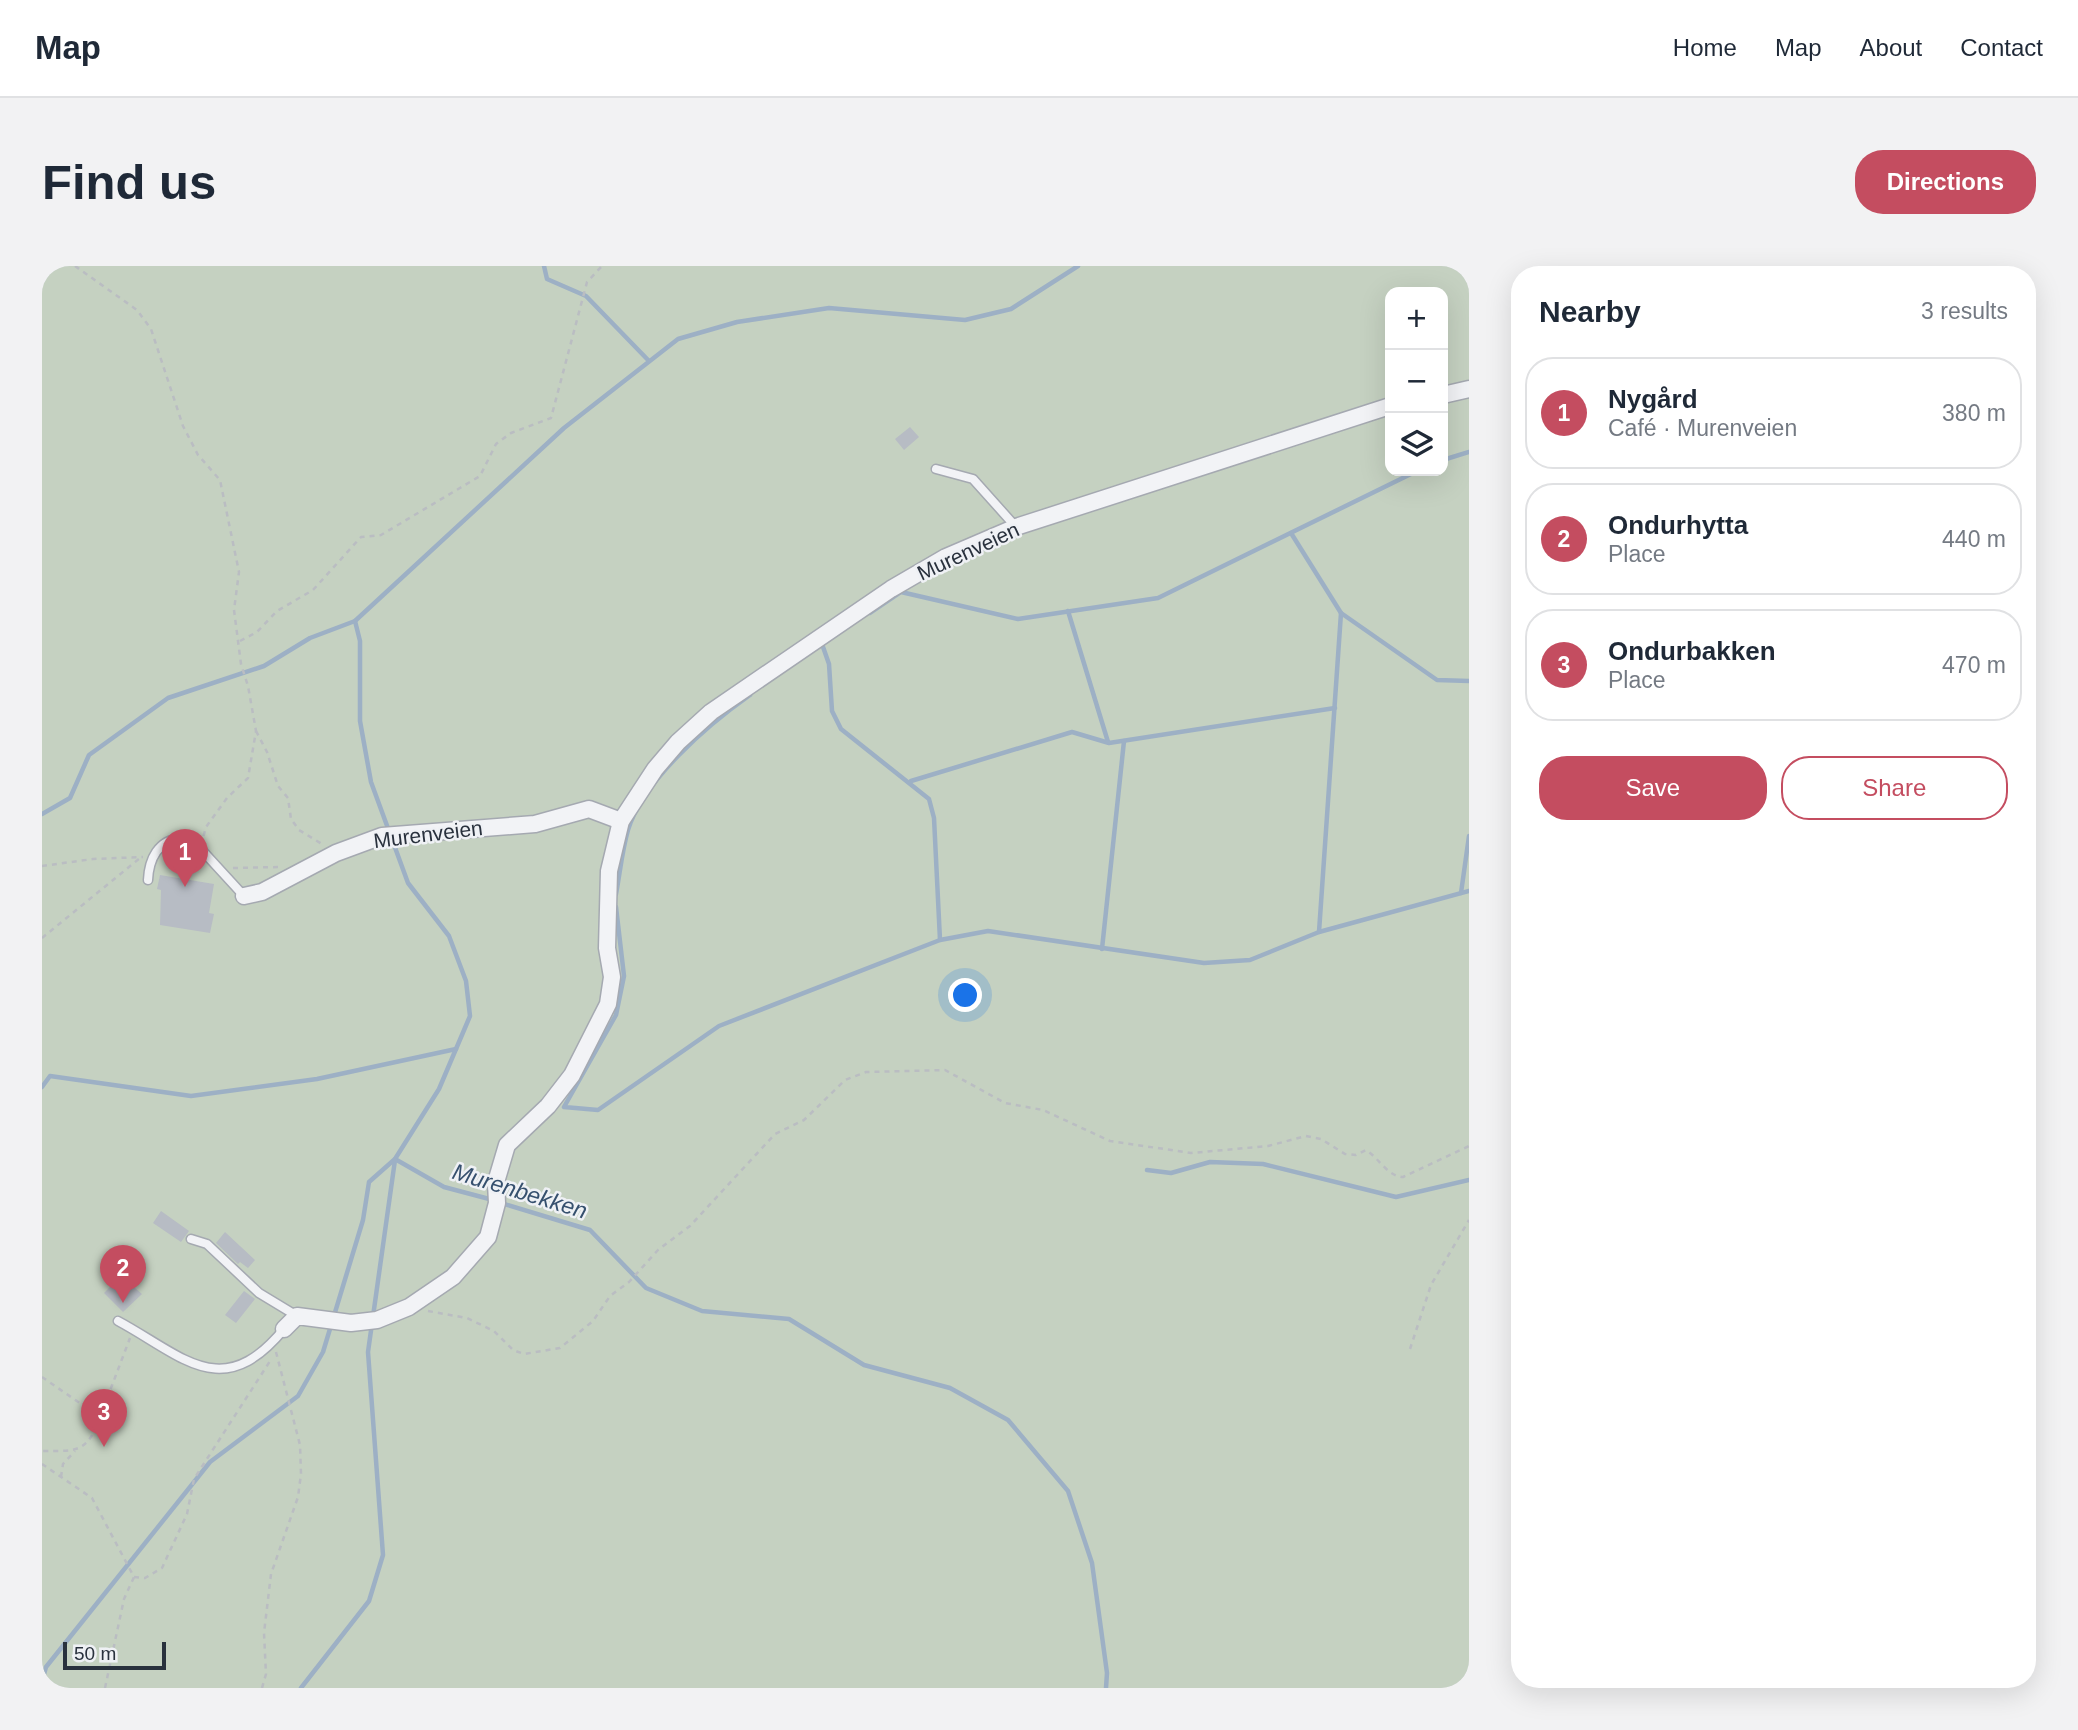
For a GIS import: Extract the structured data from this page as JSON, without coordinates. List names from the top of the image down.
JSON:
{
  "streets": {
    "street": ["Murenveien"]
  },
  "water": ["Murenbekken"],
  "scale_bar": "50 m",
  "page": {
    "header": "Map",
    "nav": [
      "Home",
      "Map",
      "About",
      "Contact"
    ],
    "buttons": [
      "Directions",
      ["Save", "Share"]
    ],
    "title": "Find us",
    "heading": ["Nearby", "3 results"],
    "map_buttons": ["+", "−"],
    "list": [
      {
        "mark": "1",
        "name": "Nygård",
        "note": "Café · Murenveien",
        "value": "380 m"
      },
      {
        "mark": "2",
        "name": "Ondurhytta",
        "note": "Place",
        "value": "440 m"
      },
      {
        "mark": "3",
        "name": "Ondurbakken",
        "note": "Place",
        "value": "470 m"
      }
    ],
    "pins": ["1", "2", "3"],
    "scale": "50 m"
  }
}
